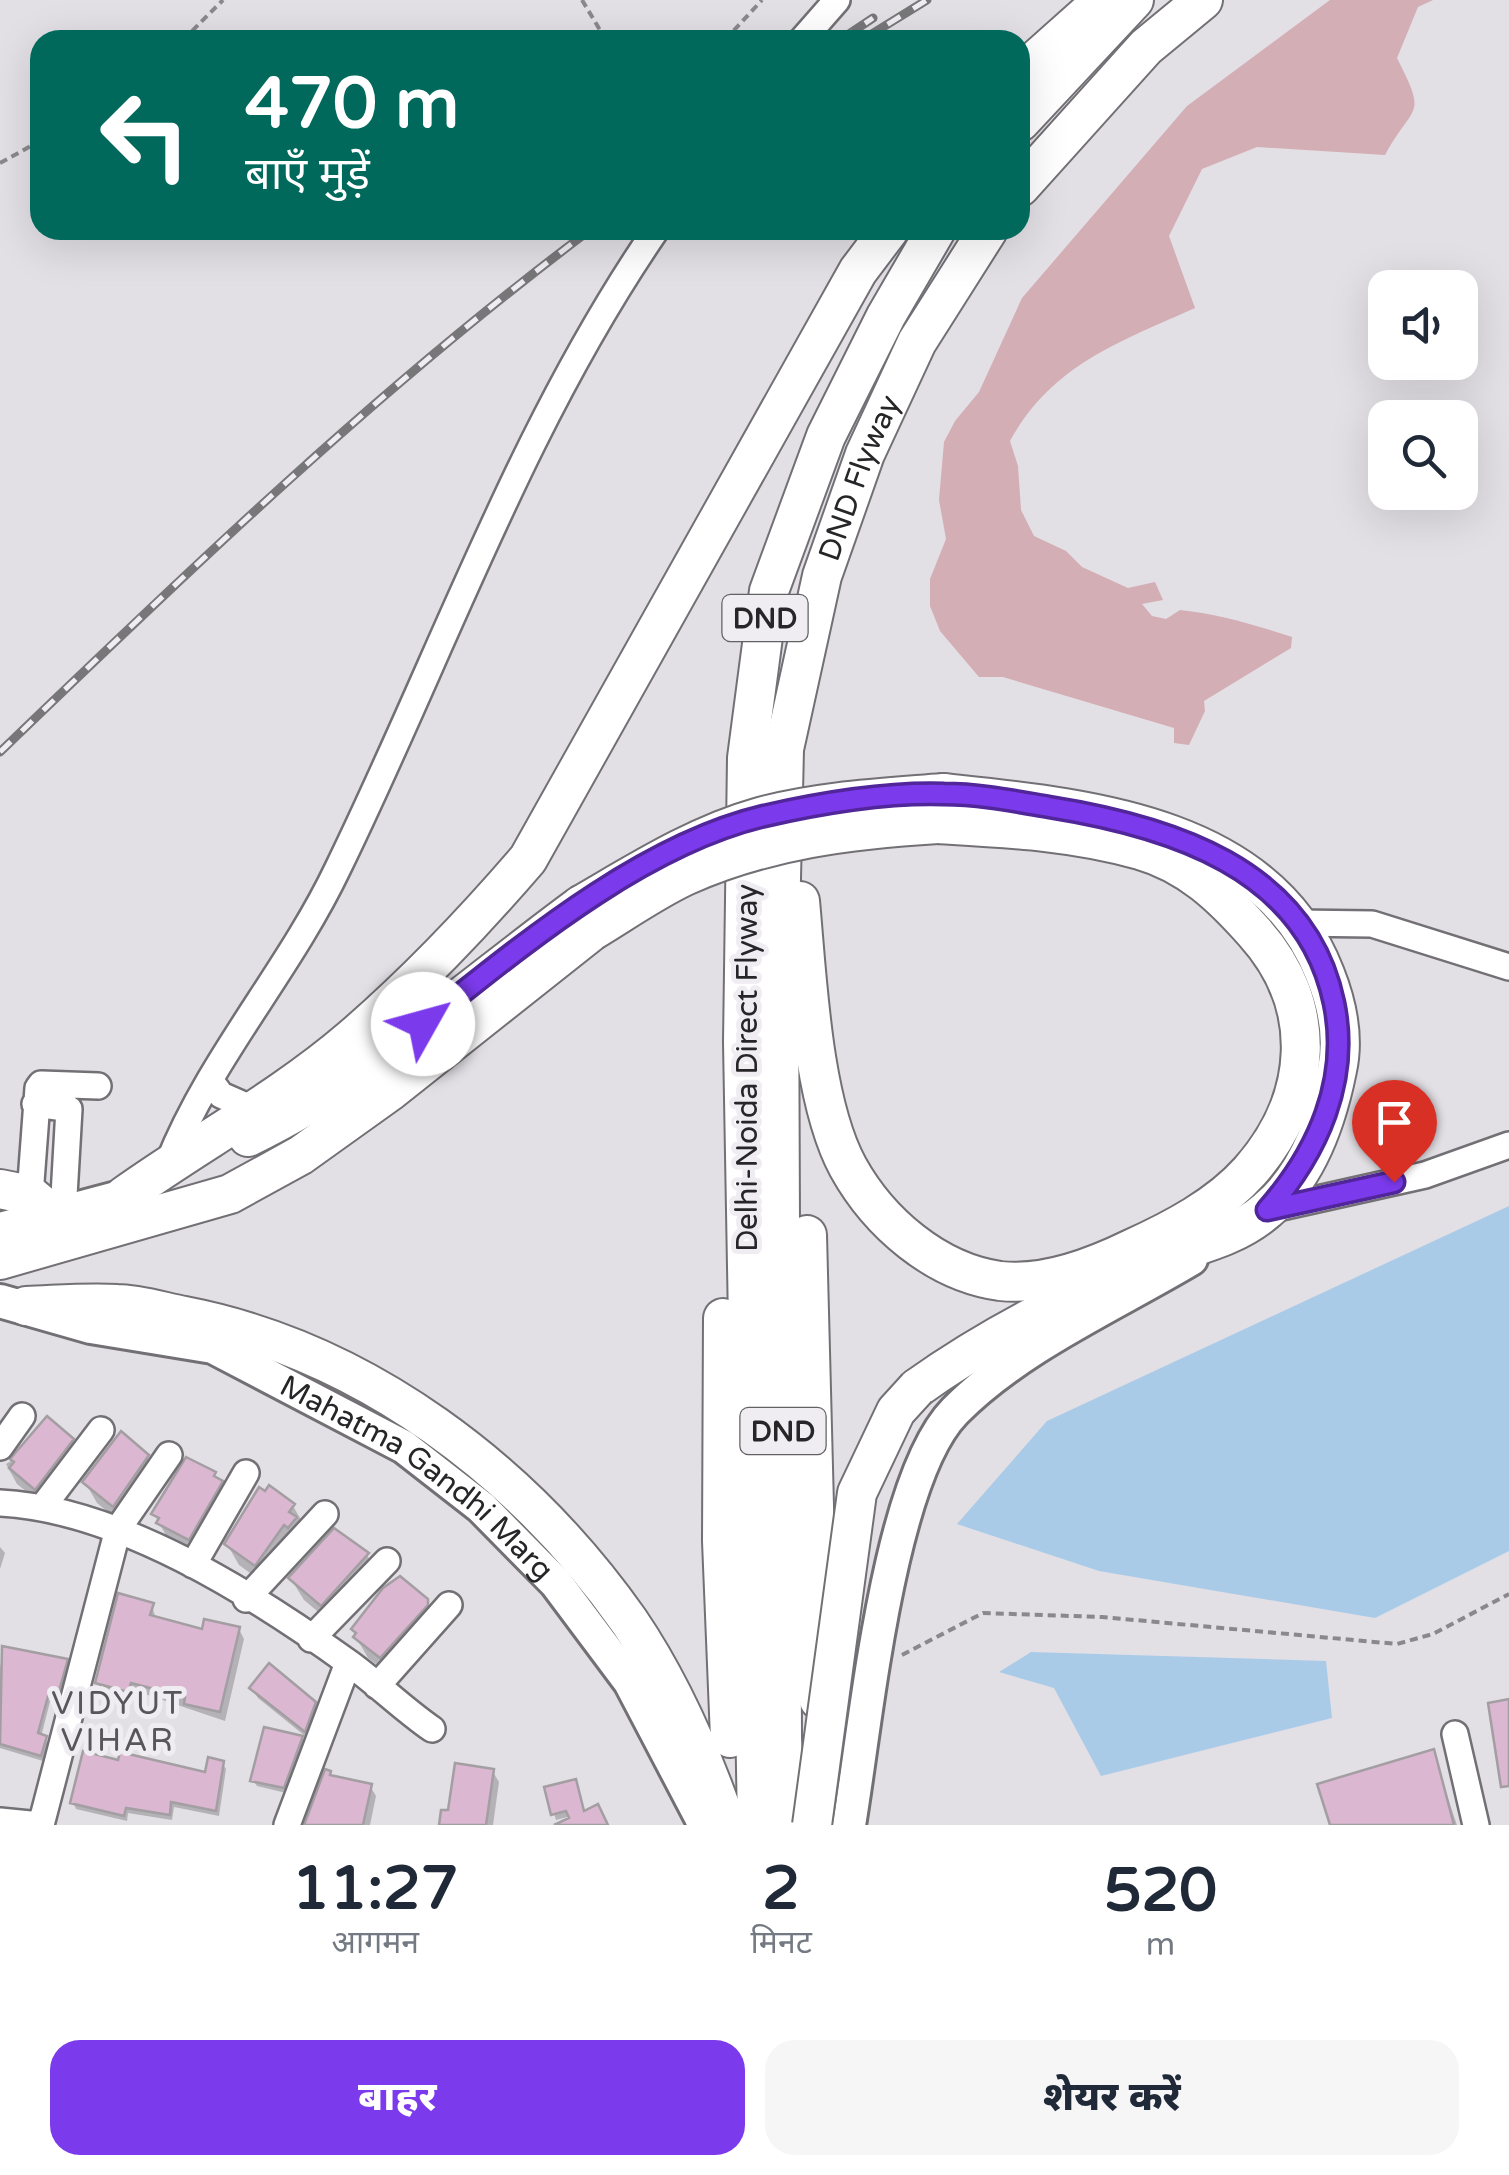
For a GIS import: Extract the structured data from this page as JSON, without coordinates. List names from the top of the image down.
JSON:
{
  "streets": {
    "highway": ["DND Flyway", "DND", "Delhi-Noida Direct Flyway"],
    "main road": ["Mahatma Gandhi Marg"]
  },
  "crossings": [
    ["DND Flyway", "Delhi-Noida Direct Flyway"]
  ],
  "districts": ["VIDYUT VIHAR"],
  "page": {
    "turn": ["470 m", "बाएँ मुड़ें"],
    "eta": [
      "11:27",
      "आगमन",
      "2",
      "मिनट",
      "520",
      "m"
    ],
    "buttons": ["बाहर", "शेयर करें"]
  }
}
